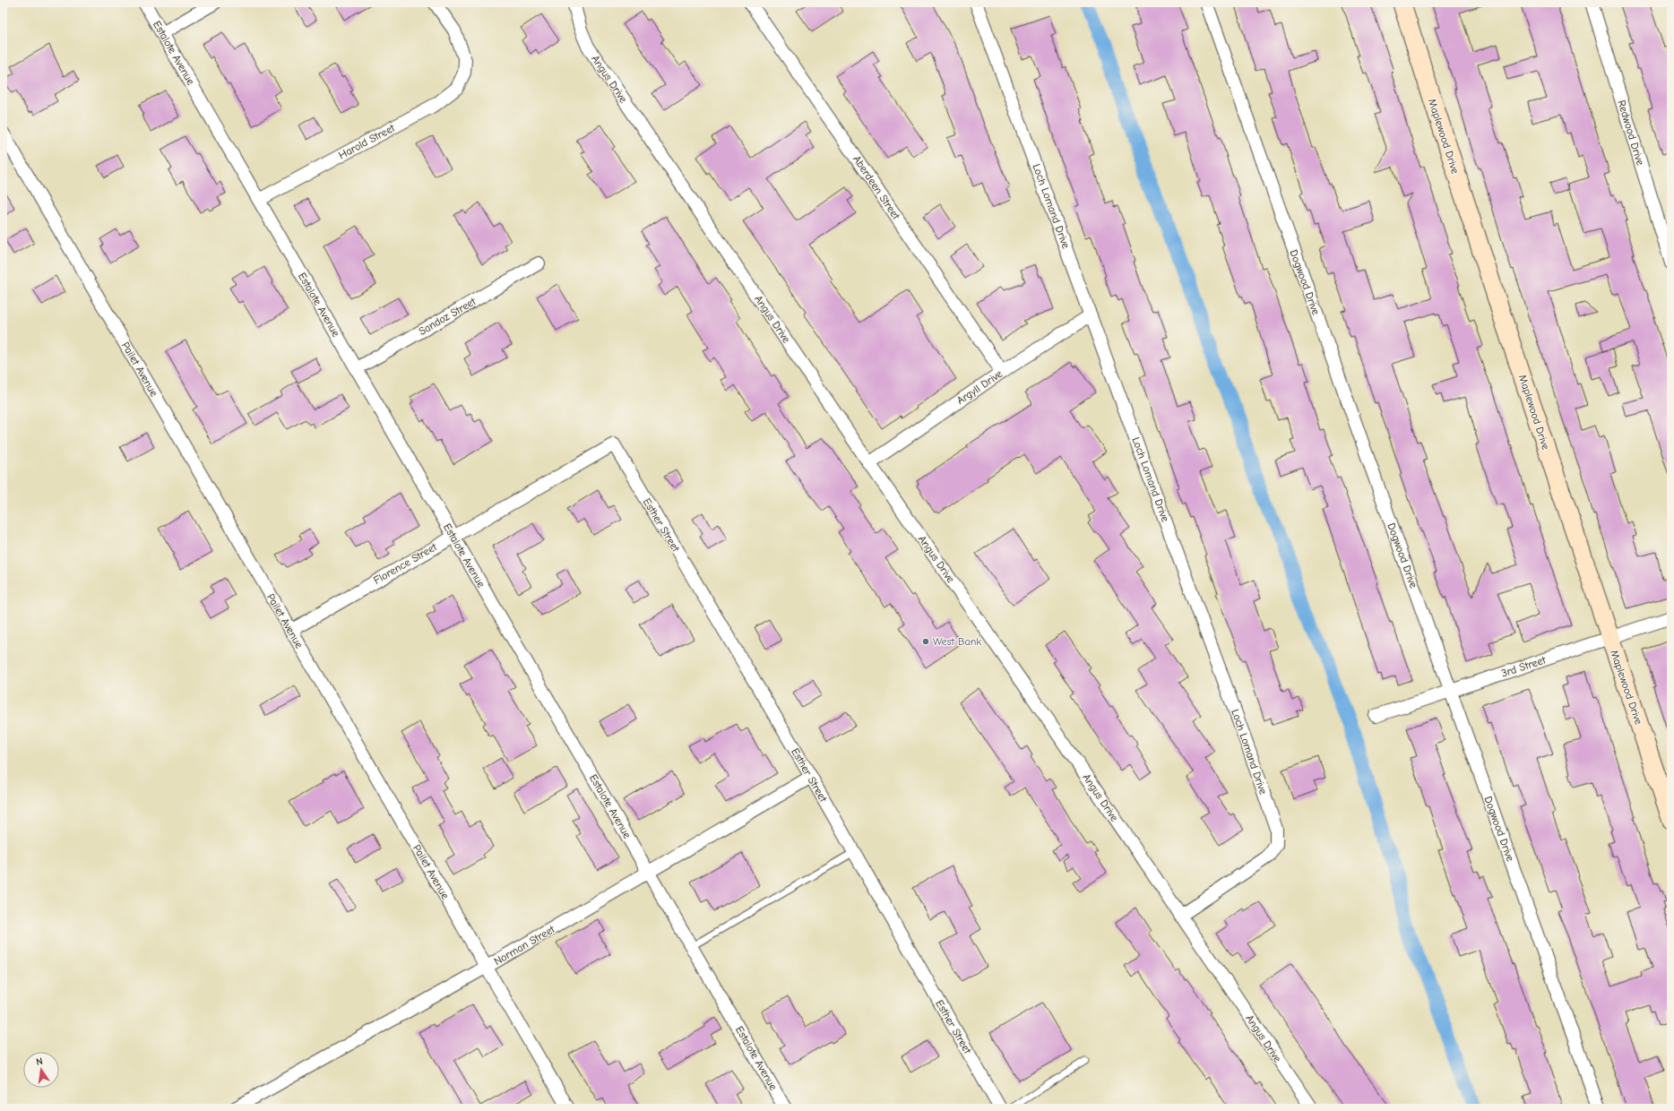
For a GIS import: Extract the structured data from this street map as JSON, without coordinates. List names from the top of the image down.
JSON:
{
  "streets": {
    "street": [
      "Estalote Avenue",
      "Angus Drive",
      "Redwood Drive",
      "Maplewood Drive",
      "Harold Street",
      "Aberdeen Street",
      "Loch Lomand Drive",
      "Dogwood Drive",
      "Sandoz Street",
      "Pailet Avenue",
      "Argyll Drive",
      "Esther Street",
      "Florence Street",
      "3rd Street",
      "Norman Street"
    ]
  },
  "crossings": [
    ["Estalote Avenue", "Harold Street"],
    ["Estalote Avenue", "Sandoz Street"],
    ["Estalote Avenue", "Florence Street"],
    ["Estalote Avenue", "Norman Street"],
    ["Angus Drive", "Loch Lomand Drive"],
    ["Angus Drive", "Argyll Drive"],
    ["Maplewood Drive", "3rd Street"],
    ["Aberdeen Street", "Argyll Drive"],
    ["Loch Lomand Drive", "Argyll Drive"],
    ["Dogwood Drive", "3rd Street"],
    ["Pailet Avenue", "Florence Street"],
    ["Pailet Avenue", "Norman Street"],
    ["Esther Street", "Florence Street"],
    ["Esther Street", "Norman Street"]
  ],
  "places": ["West Bank"],
  "north": "top"
}
